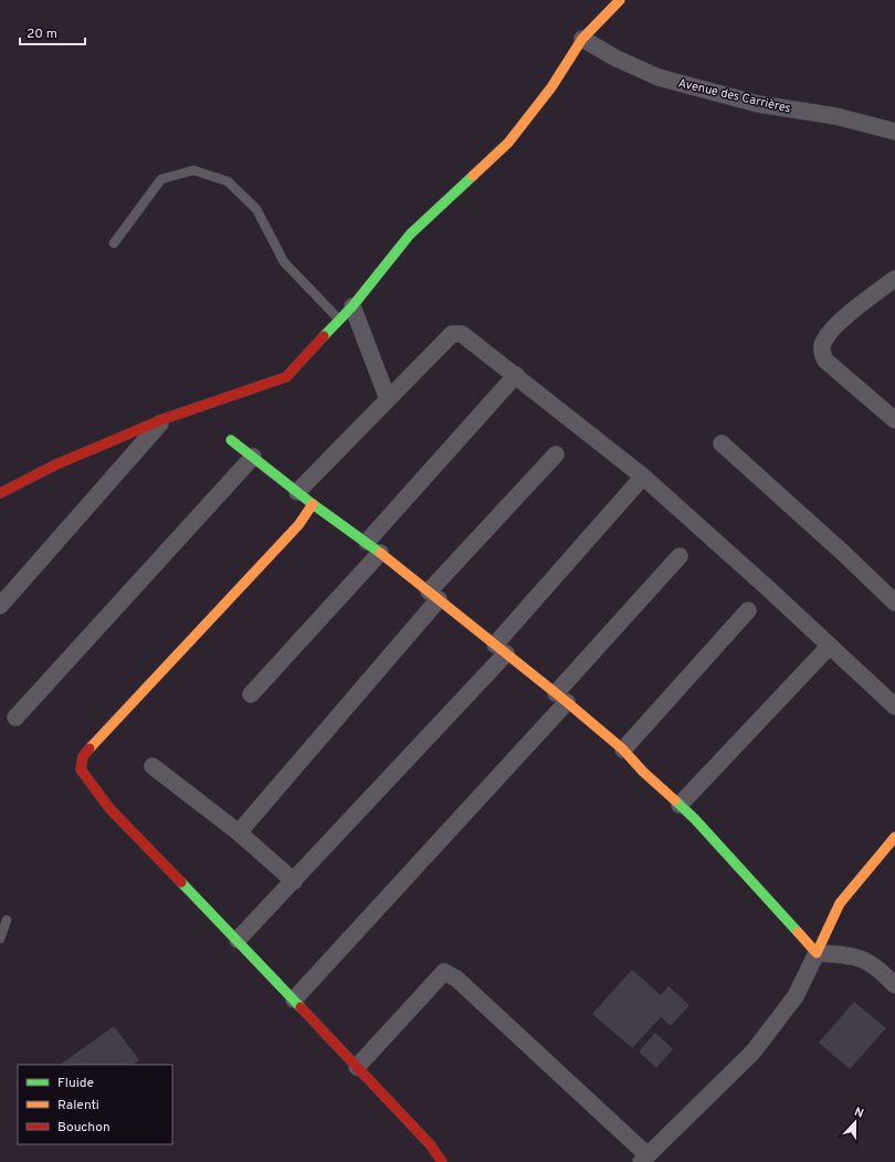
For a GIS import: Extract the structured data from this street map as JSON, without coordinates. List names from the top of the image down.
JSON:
{
  "streets": {
    "street": ["Avenue des Carrières"]
  },
  "legend": ["Fluide", "Ralenti", "Bouchon"],
  "scale_bar": "20 m",
  "north": "top"
}
